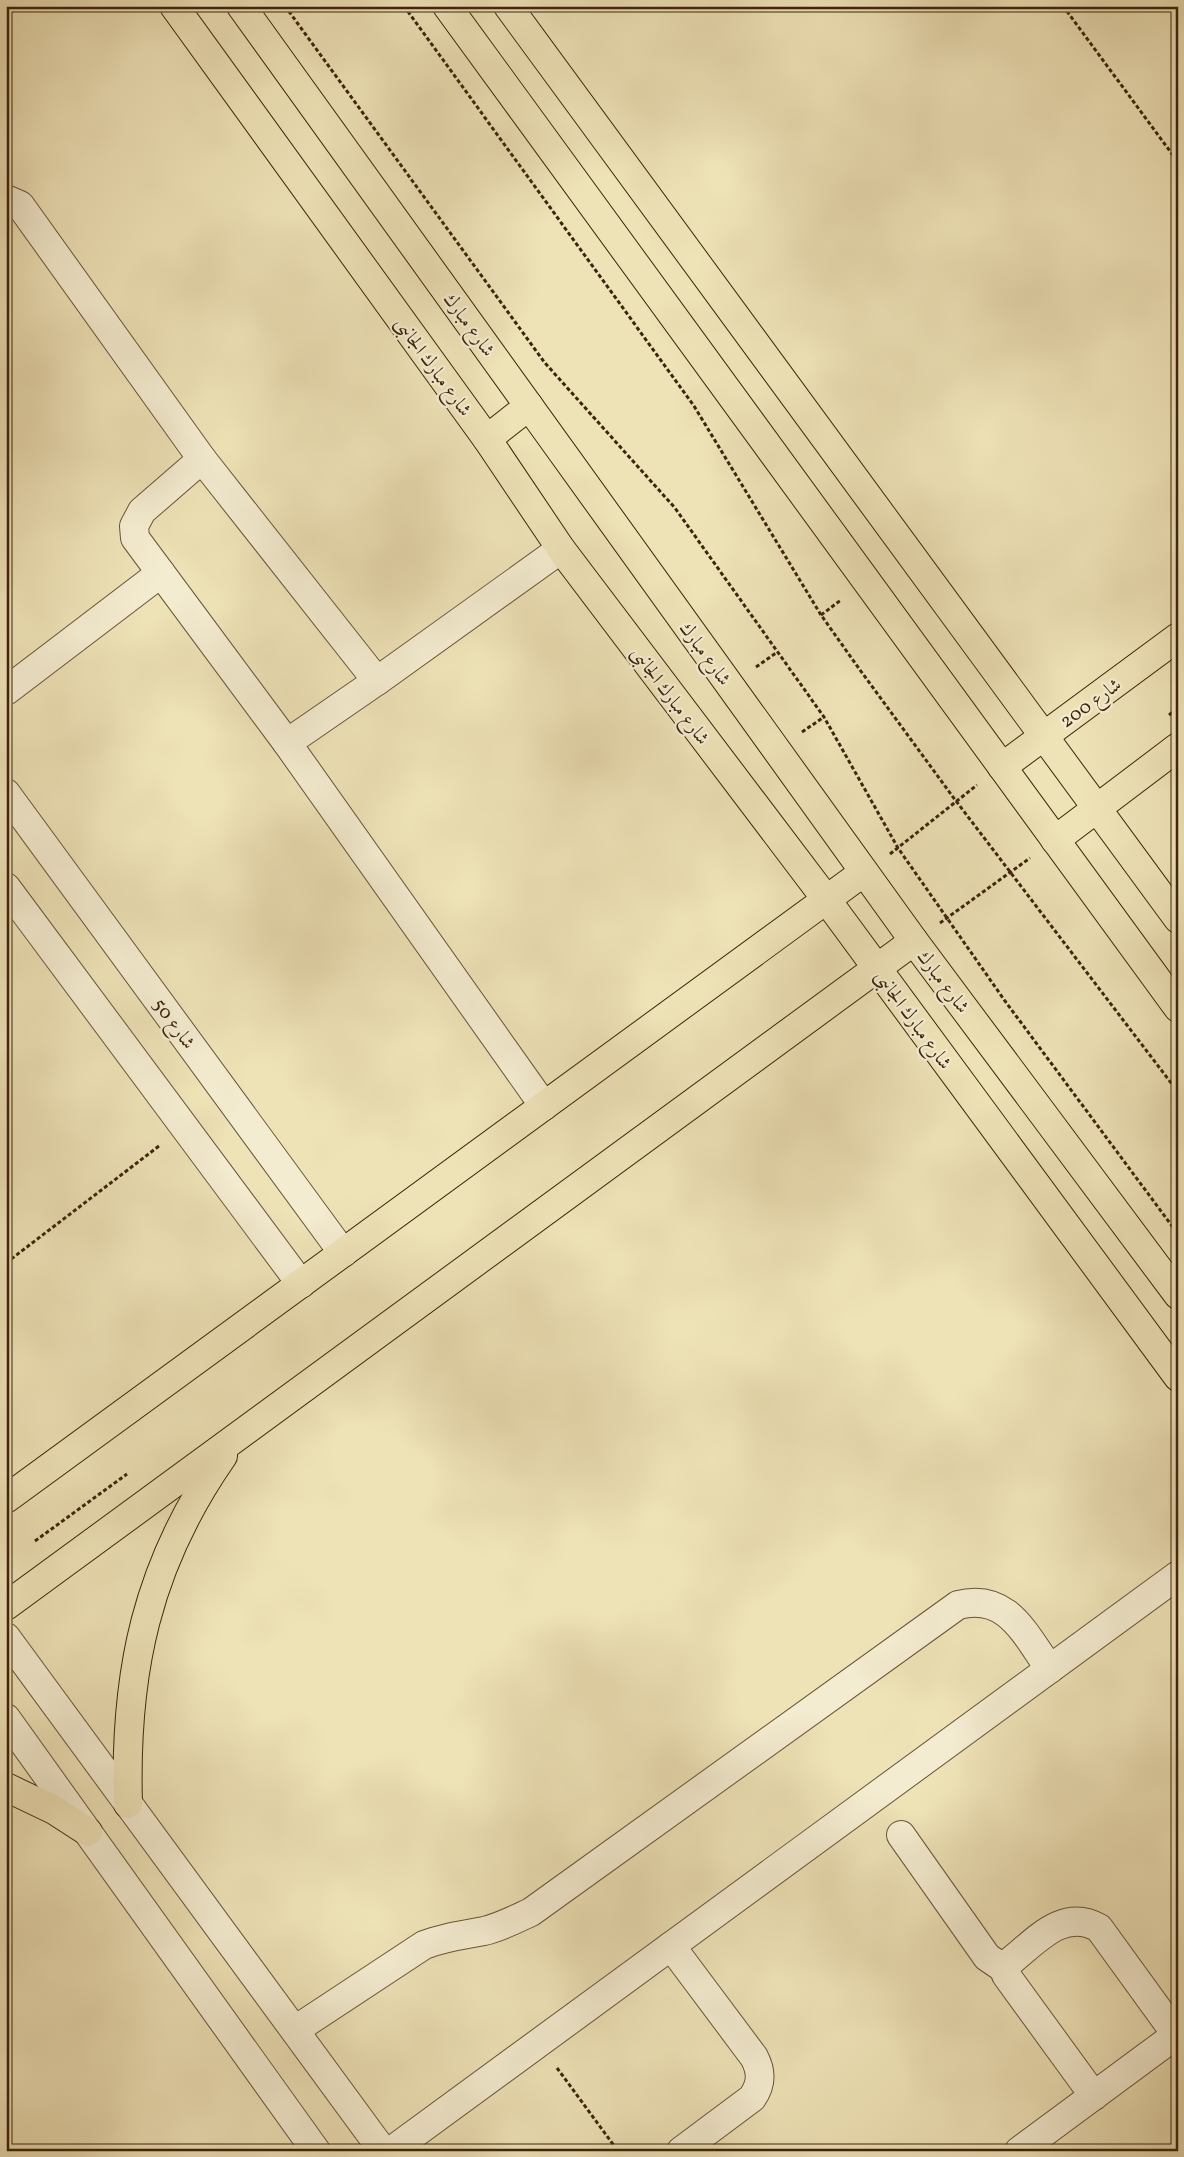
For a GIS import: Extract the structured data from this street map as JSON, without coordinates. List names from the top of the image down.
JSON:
{
  "streets": {
    "main road": ["شارع مبارك", "شارع مبارك الجانبى", "شارع 200"],
    "street": ["شارع 50"]
  }
}
